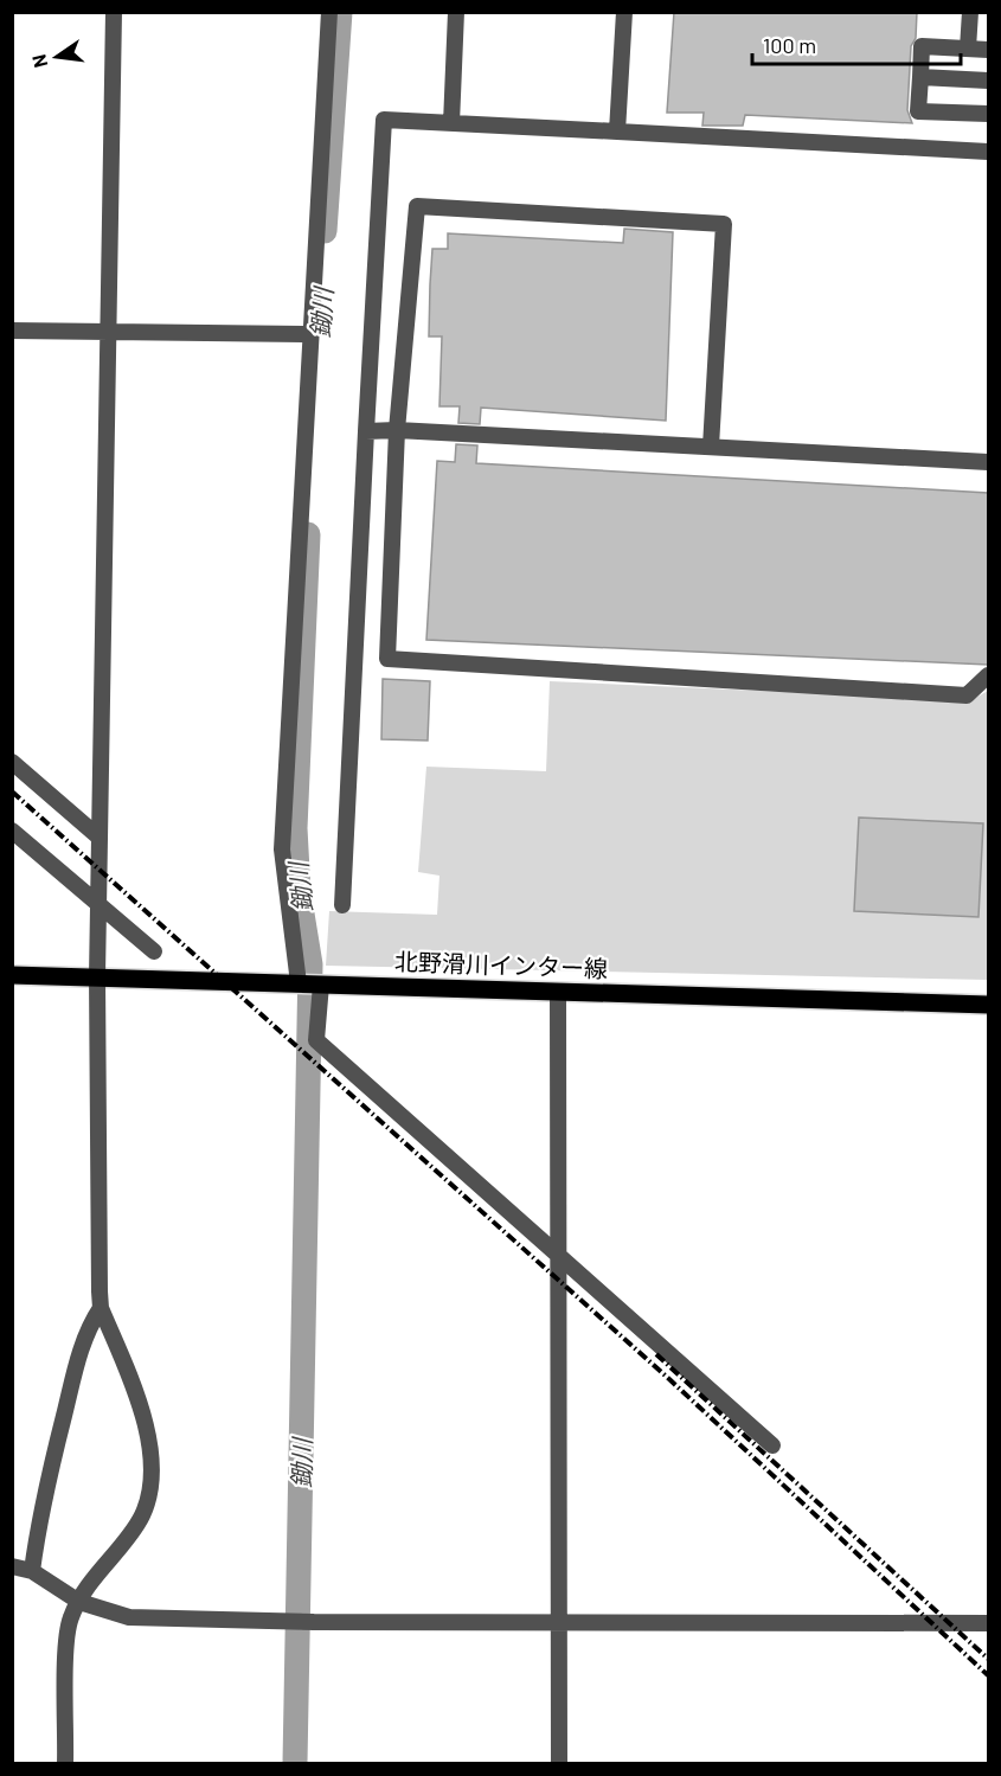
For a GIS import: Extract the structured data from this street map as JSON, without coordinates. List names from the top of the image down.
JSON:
{
  "streets": {
    "main road": ["北野滑川インター線"]
  },
  "water": ["鋤川"],
  "scale_bar": "100 m",
  "north": "left"
}
